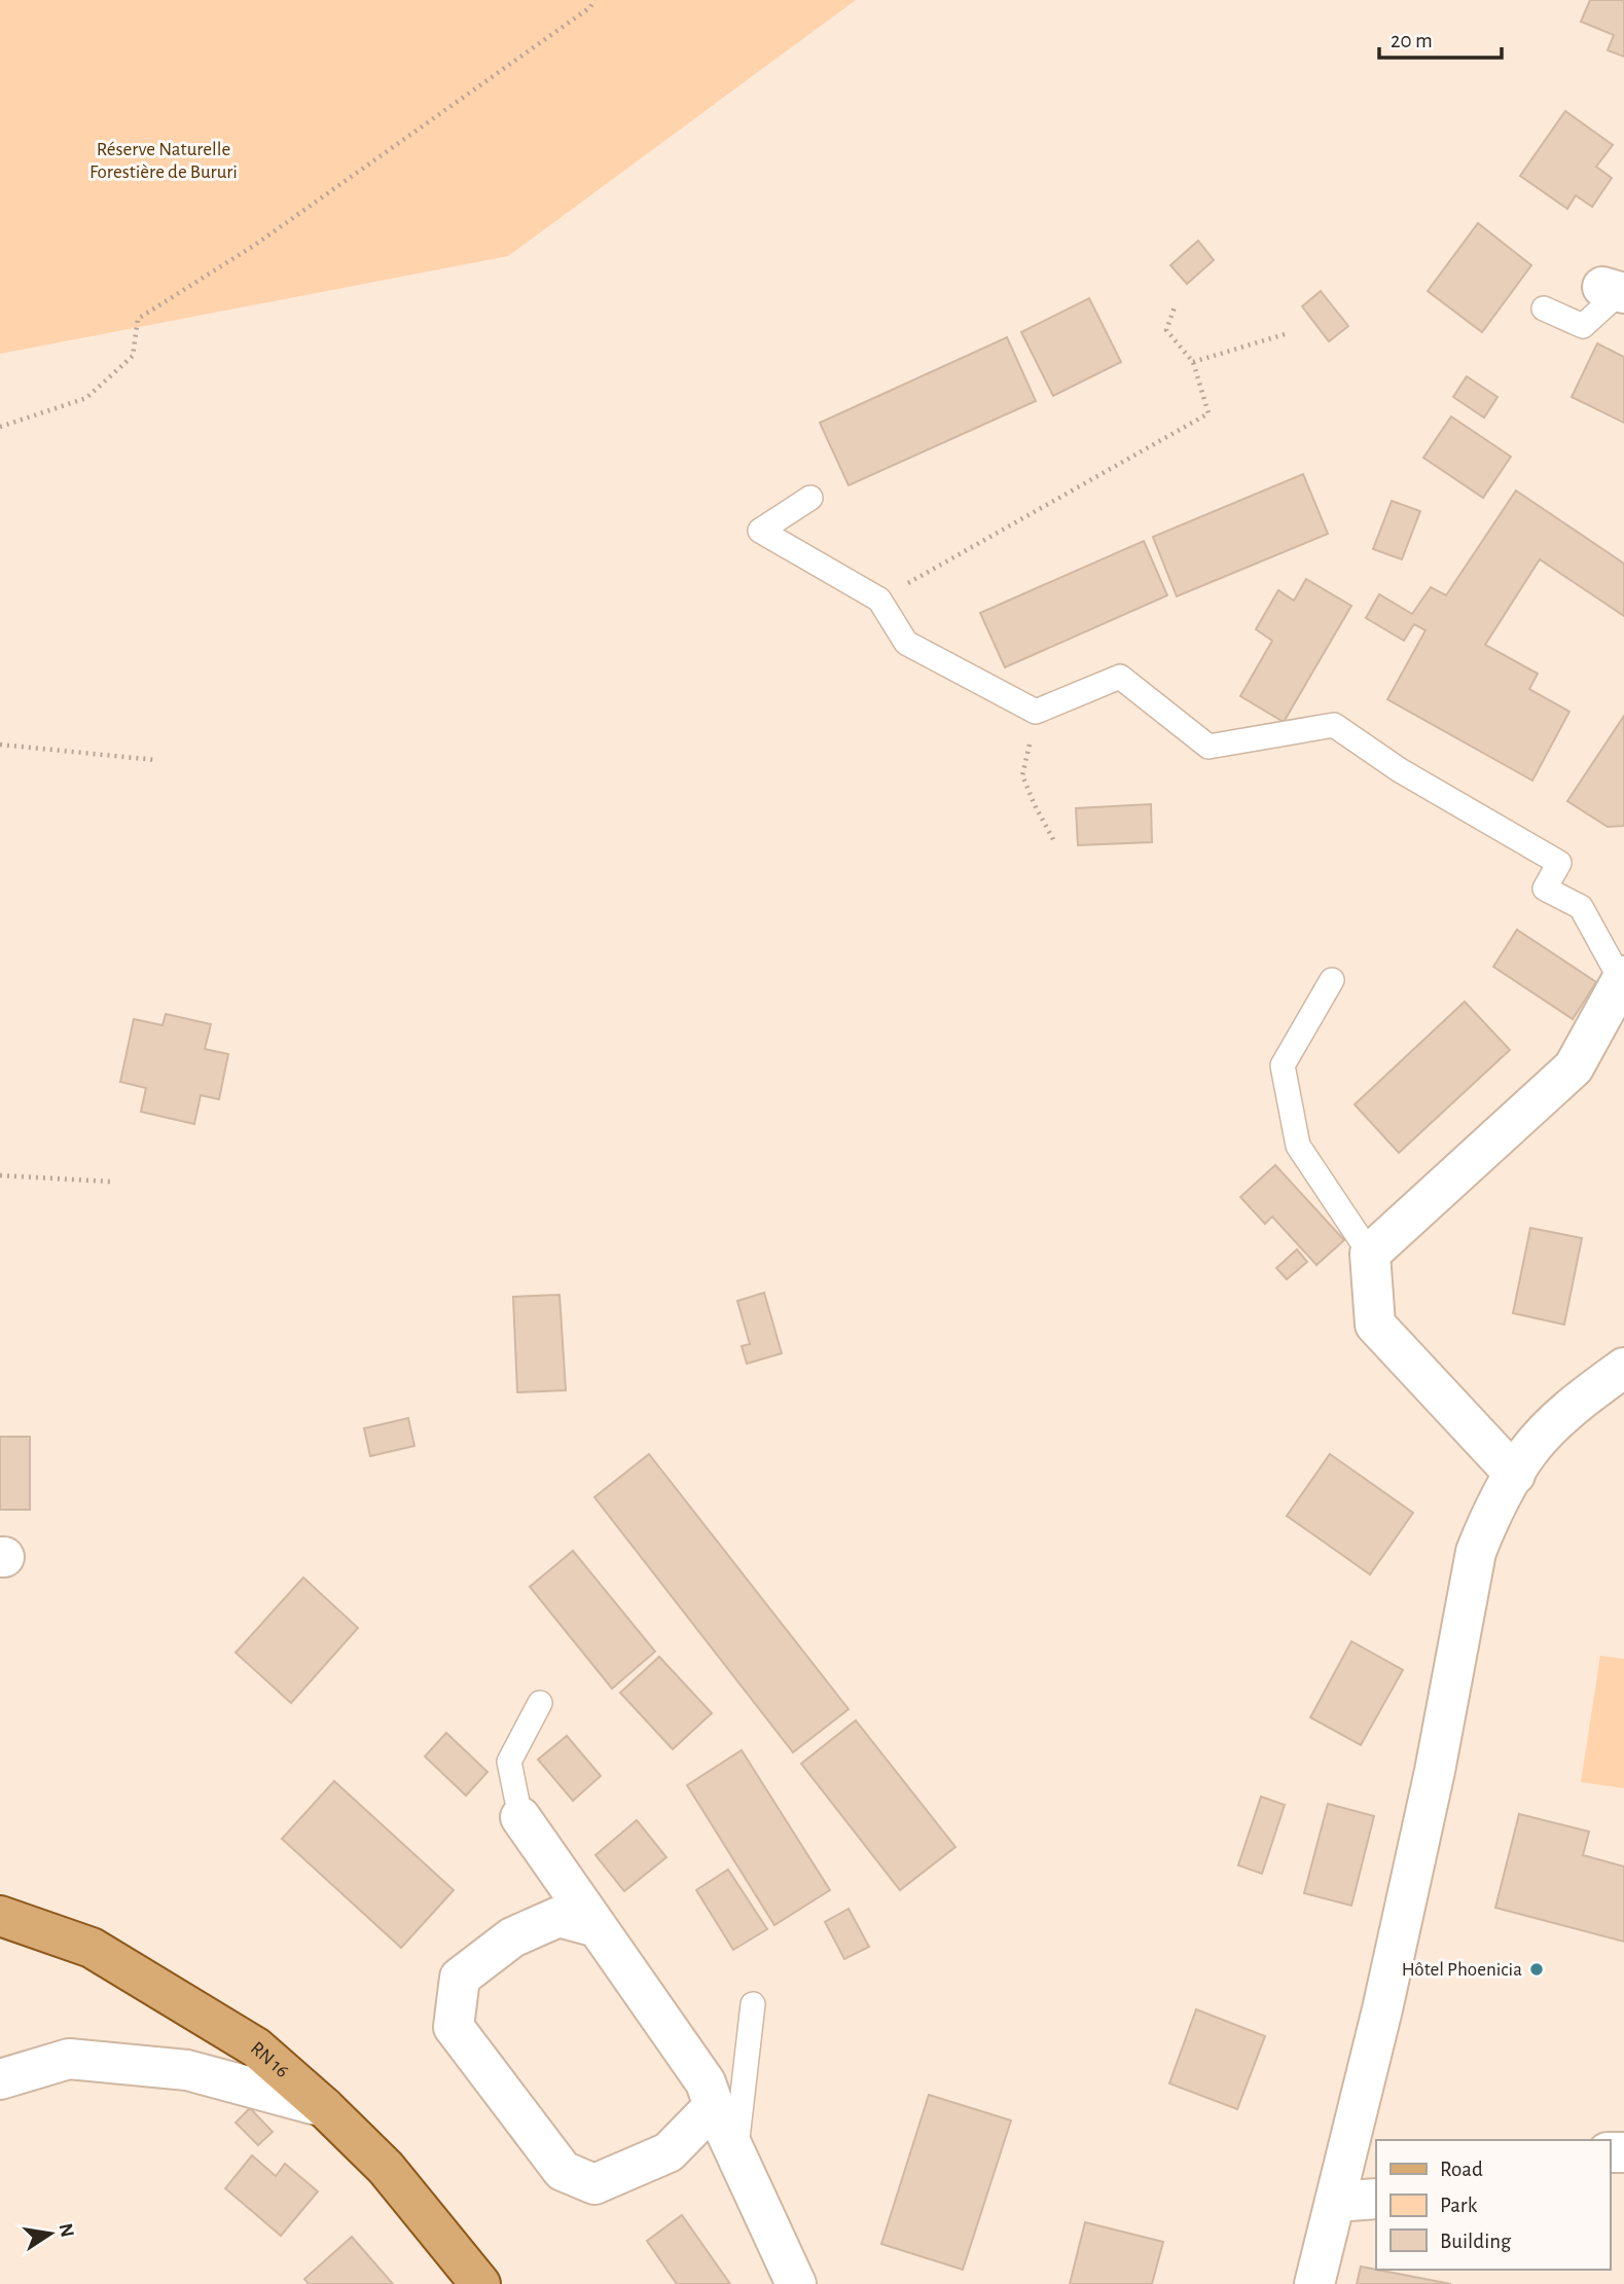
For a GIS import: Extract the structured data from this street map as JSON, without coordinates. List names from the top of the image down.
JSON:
{
  "streets": {
    "main road": ["RN 16"]
  },
  "parks": ["Réserve Naturelle Forestière de Bururi"],
  "places": ["Hôtel Phoenicia"],
  "legend": ["Road", "Park", "Building"],
  "scale_bar": "20 m",
  "north": "right"
}
